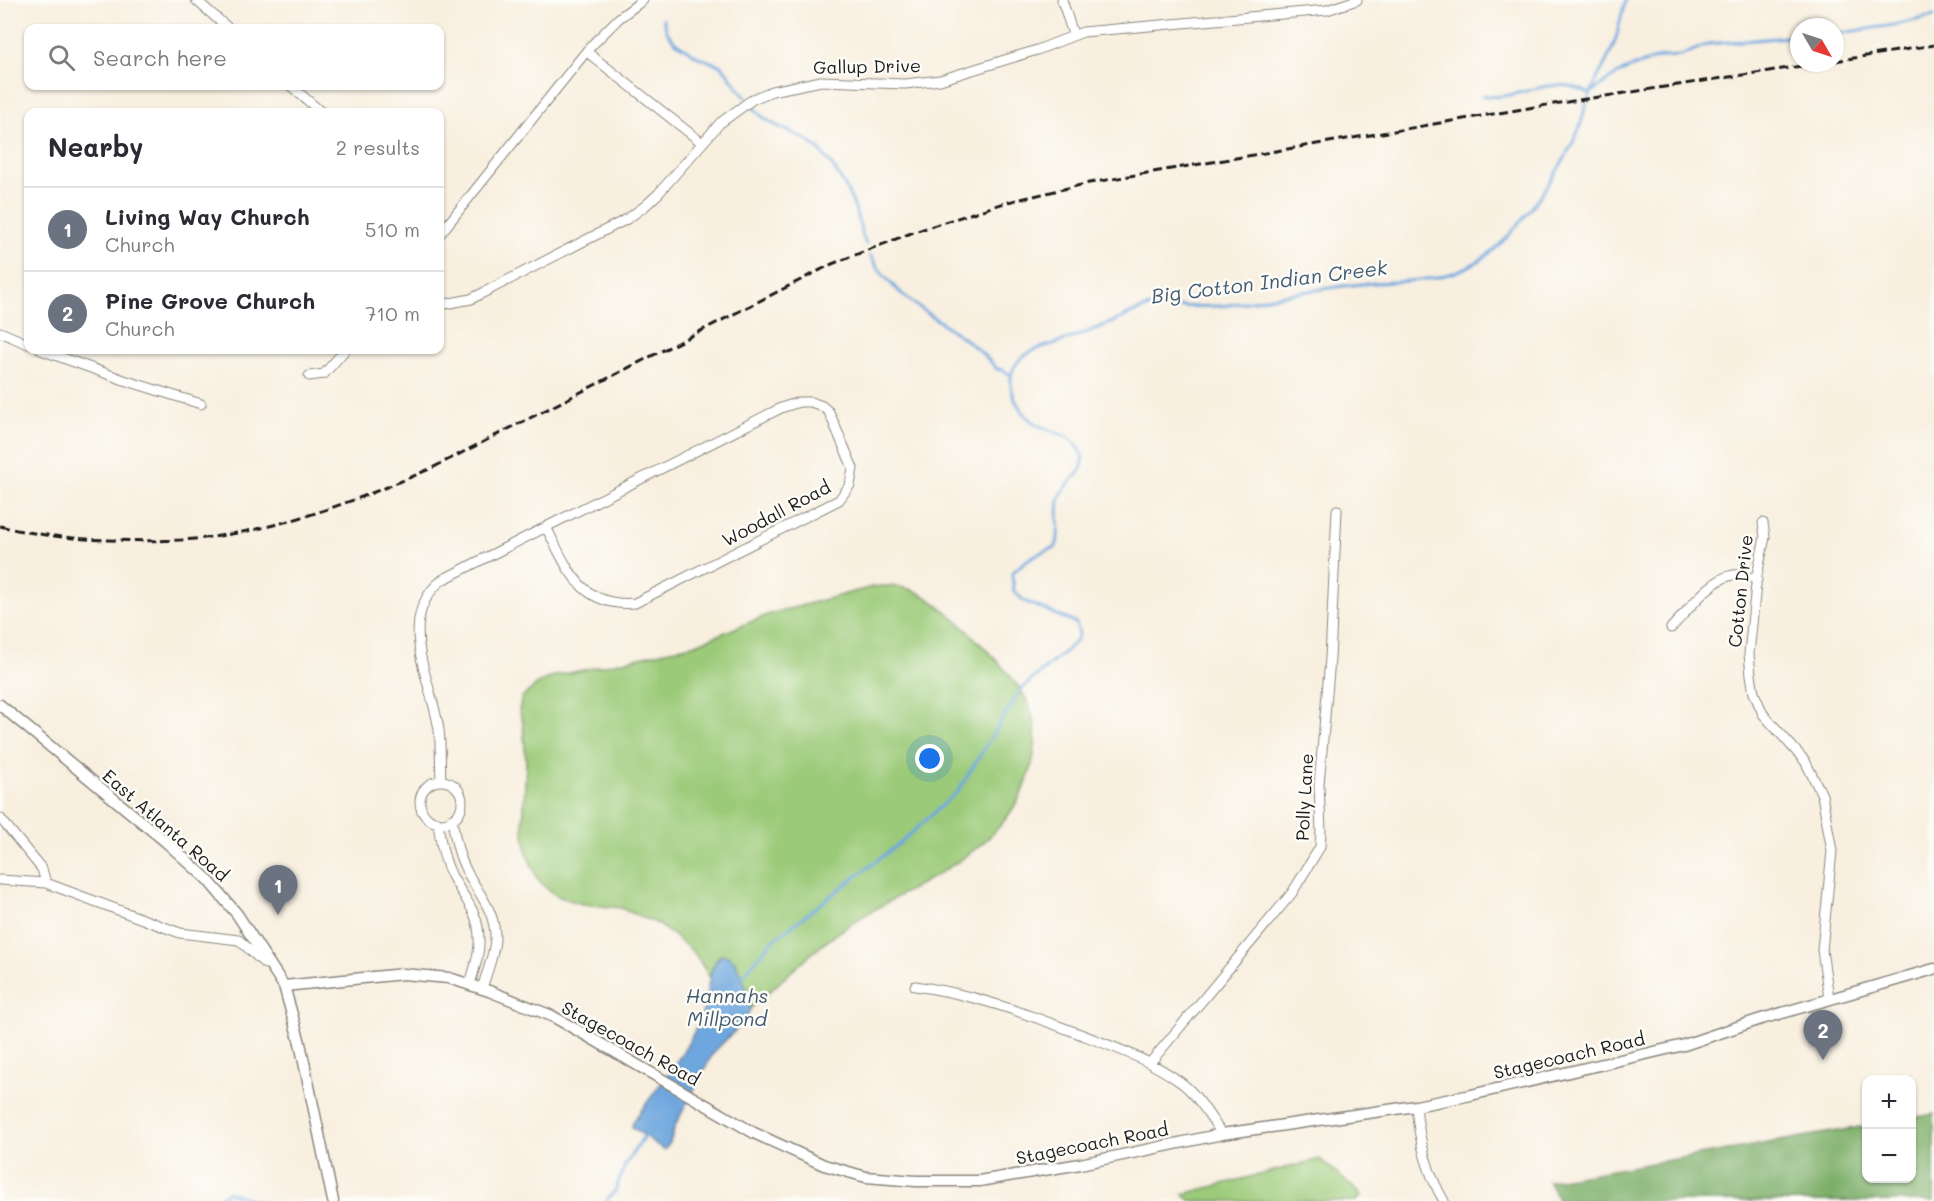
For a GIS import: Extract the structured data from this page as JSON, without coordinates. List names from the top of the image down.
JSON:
{
  "streets": {
    "street": [
      "Gallup Drive",
      "Woodall Road",
      "Cotton Drive",
      "Polly Lane",
      "East Atlanta Road",
      "Stagecoach Road"
    ]
  },
  "crossings": [
    ["Cotton Drive", "Stagecoach Road"],
    ["East Atlanta Road", "Stagecoach Road"]
  ],
  "water": ["Big Cotton Indian Creek", "Hannahs Millpond"],
  "north": "bottom right",
  "page": {
    "search": "Search here",
    "heading": ["Nearby", "2 results"],
    "list": [
      {
        "mark": "1",
        "name": "Living Way Church",
        "note": "Church",
        "value": "510 m"
      },
      {
        "mark": "2",
        "name": "Pine Grove Church",
        "note": "Church",
        "value": "710 m"
      }
    ],
    "pins": ["1", "2"],
    "map_buttons": ["+", "−"]
  }
}
